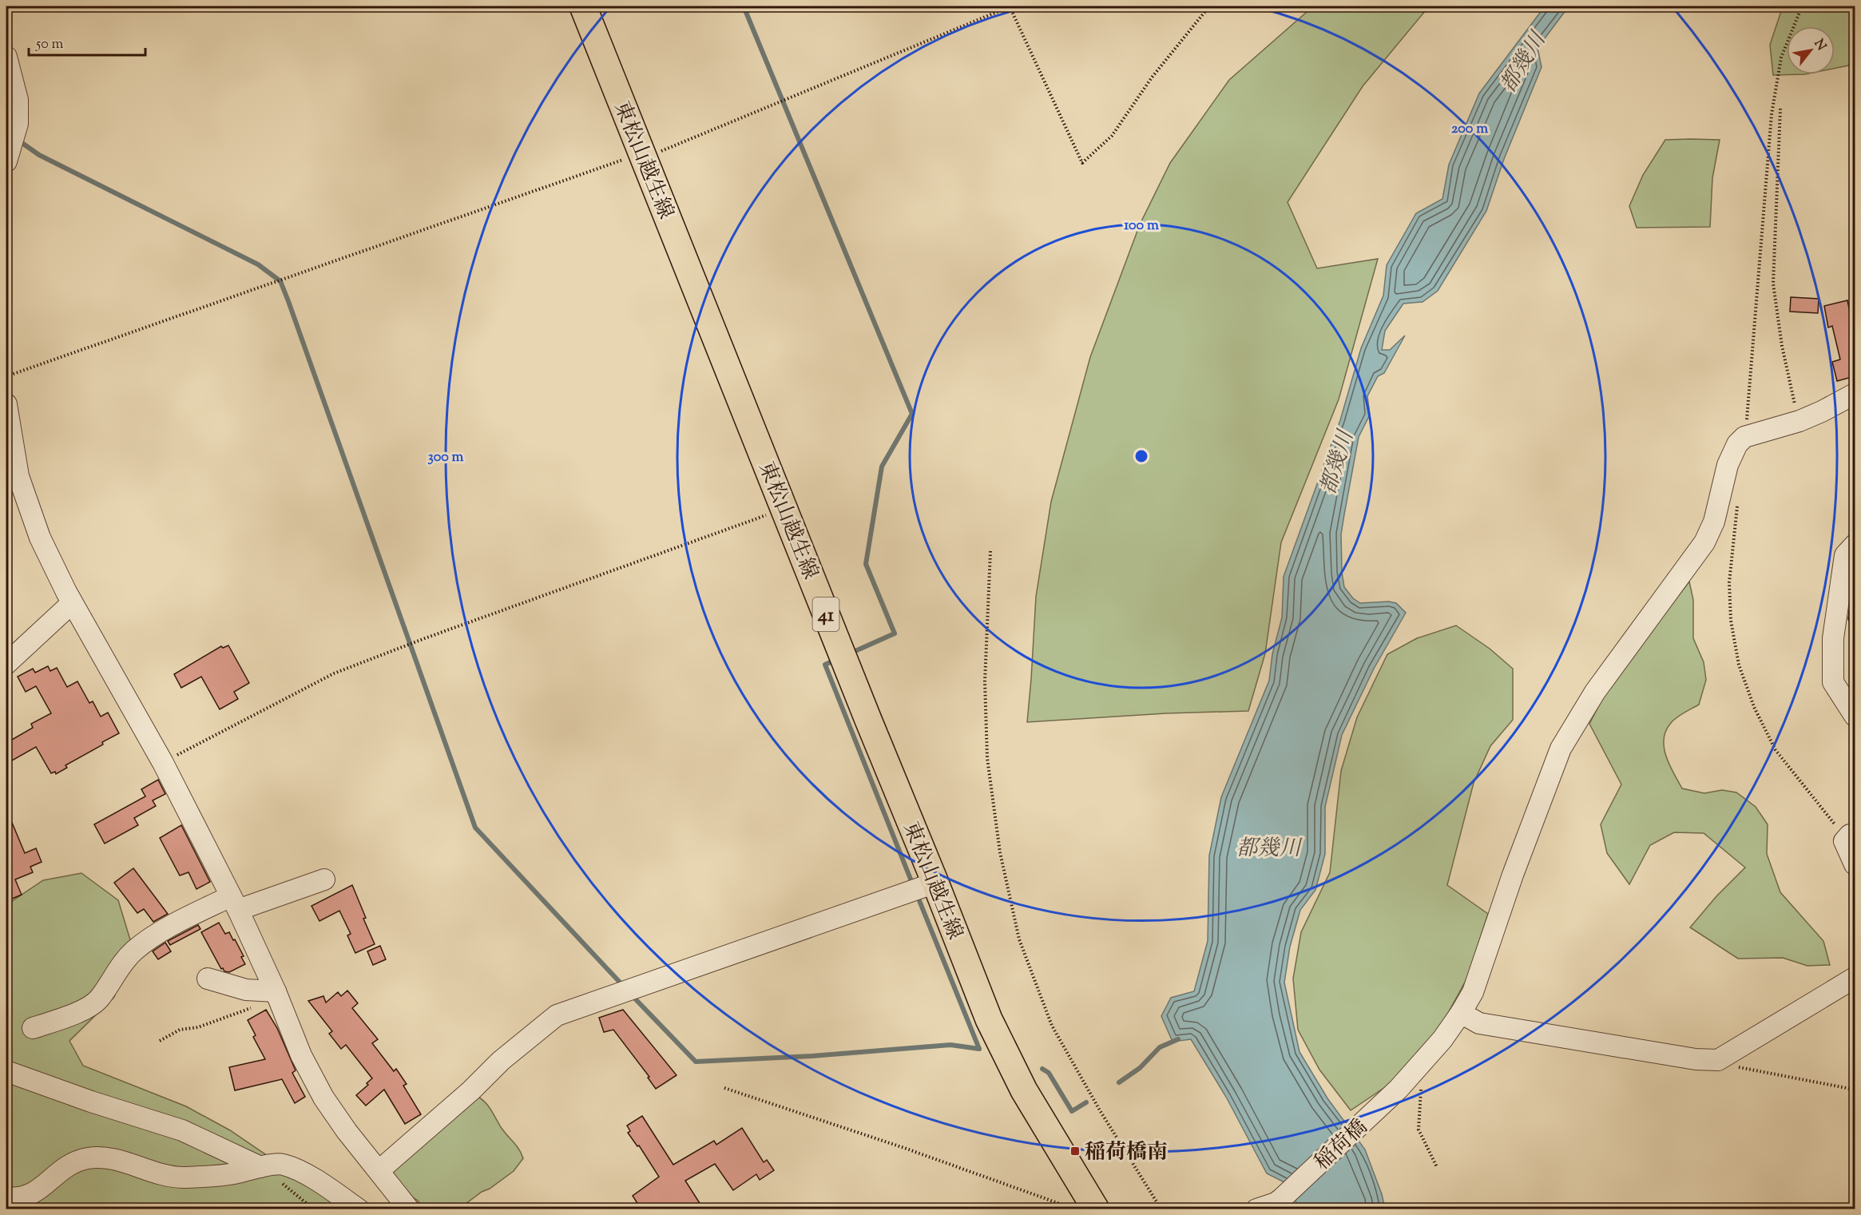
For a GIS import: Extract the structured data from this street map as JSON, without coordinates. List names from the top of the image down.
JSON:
{
  "streets": {
    "main road": ["東松山越生線", "41"],
    "street": ["稲荷橋"]
  },
  "water": ["都幾川"],
  "places": {
    "transit": ["稲荷橋南"]
  },
  "scale_bar": "50 m",
  "north": "top right",
  "rings": ["200 m", "100 m", "300 m"]
}
